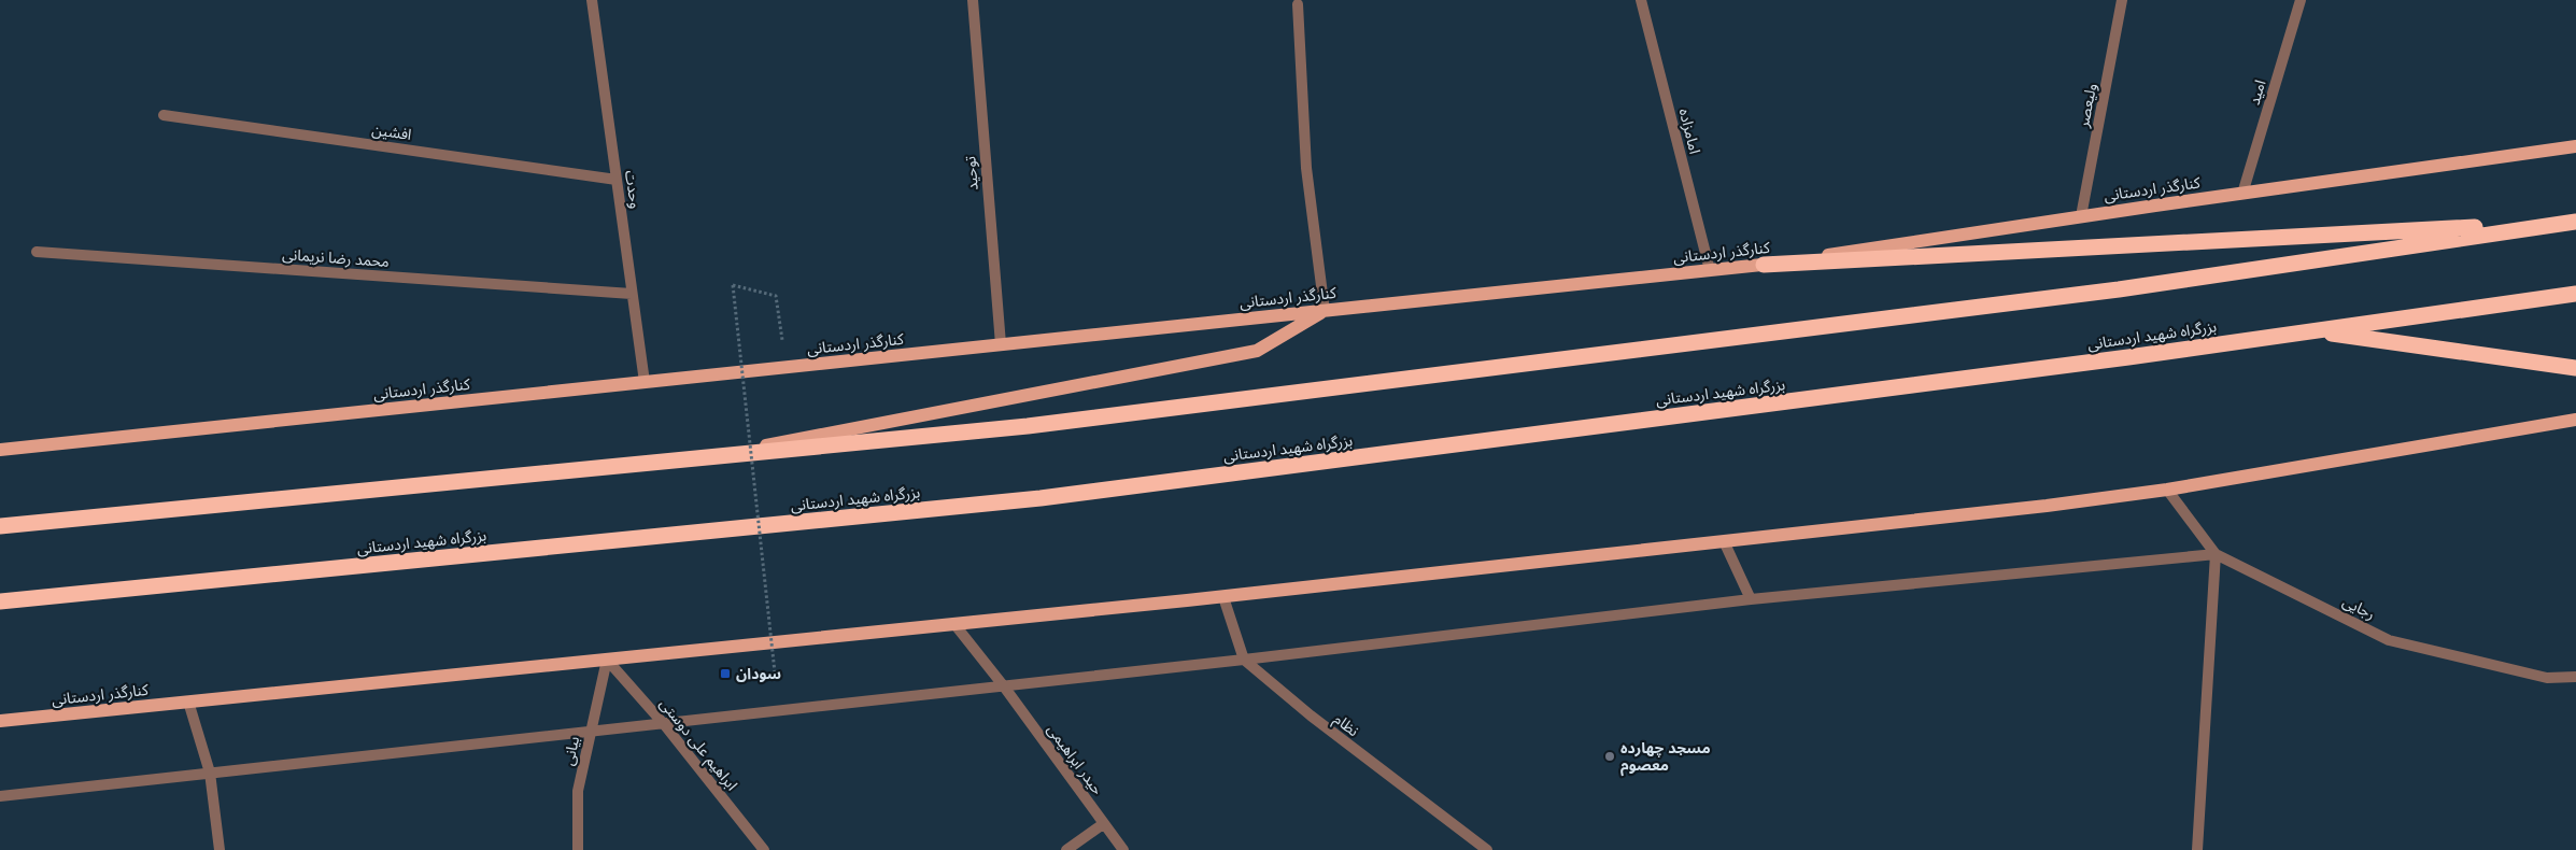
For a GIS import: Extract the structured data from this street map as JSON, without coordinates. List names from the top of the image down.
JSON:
{
  "streets": {
    "highway": ["بزرگراه شهید اردستانی"],
    "main road": ["کنارگذر اردستانی"],
    "street": [
      "امید",
      "ولیعصر",
      "امامزاده",
      "افشین",
      "توحید",
      "وحدت",
      "محمد رضا نریمانی",
      "رجایی",
      "نظام",
      "ابراهیم علی دوستی",
      "بیانی",
      "حیدر ابراهیمی"
    ]
  },
  "crossings": [
    ["امید", "کنارگذر اردستانی"],
    ["ولیعصر", "کنارگذر اردستانی"],
    ["امامزاده", "کنارگذر اردستانی"],
    ["افشین", "وحدت"],
    ["توحید", "کنارگذر اردستانی"],
    ["وحدت", "کنارگذر اردستانی"],
    ["وحدت", "محمد رضا نریمانی"],
    ["کنارگذر اردستانی", "رجایی"],
    ["کنارگذر اردستانی", "ابراهیم علی دوستی"],
    ["کنارگذر اردستانی", "بیانی"],
    ["کنارگذر اردستانی", "حیدر ابراهیمی"],
    ["ابراهیم علی دوستی", "بیانی"]
  ],
  "places": {
    "transit": ["سودان"],
    "other": ["مسجد چهارده معصوم"]
  }
}
